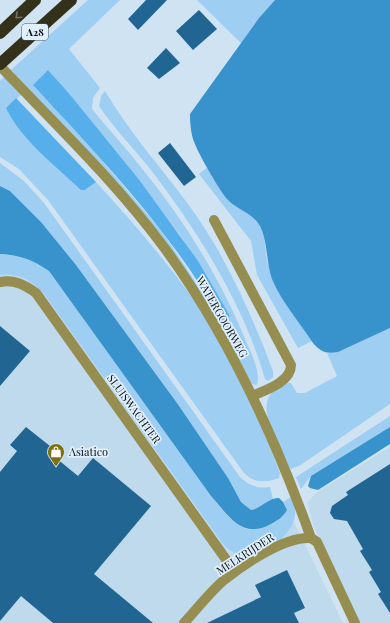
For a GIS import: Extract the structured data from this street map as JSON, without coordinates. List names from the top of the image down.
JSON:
{
  "streets": {
    "highway": ["A28"],
    "street": ["WATERGOORWEG", "SLUISWACHTER", "MELKRIJDER"]
  },
  "crossings": [
    ["A28", "WATERGOORWEG"],
    ["WATERGOORWEG", "MELKRIJDER"],
    ["SLUISWACHTER", "MELKRIJDER"]
  ],
  "places": {
    "shop": ["Asiatico"]
  }
}
